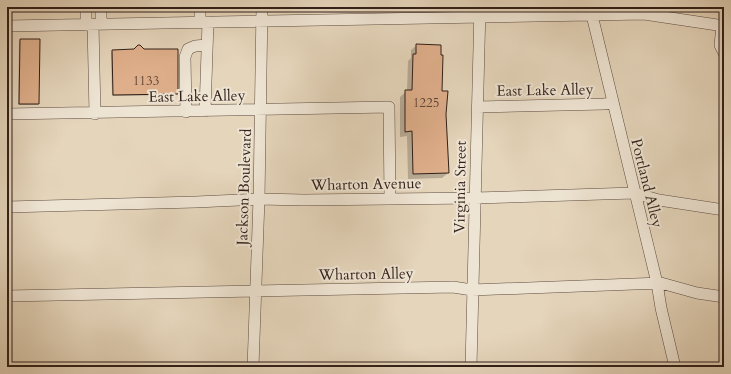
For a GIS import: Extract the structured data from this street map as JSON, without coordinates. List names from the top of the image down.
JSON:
{
  "streets": {
    "street": [
      "East Lake Alley",
      "Portland Alley",
      "Wharton Avenue",
      "Jackson Boulevard",
      "Virginia Street",
      "Wharton Alley"
    ]
  },
  "crossings": [
    ["East Lake Alley", "Portland Alley"],
    ["East Lake Alley", "Wharton Avenue"],
    ["East Lake Alley", "Jackson Boulevard"],
    ["East Lake Alley", "Virginia Street"],
    ["Portland Alley", "Wharton Avenue"],
    ["Portland Alley", "Wharton Alley"],
    ["Wharton Avenue", "Jackson Boulevard"],
    ["Wharton Avenue", "Virginia Street"],
    ["Jackson Boulevard", "Wharton Alley"],
    ["Virginia Street", "Wharton Alley"]
  ],
  "house_numbers": ["1133", "1225"]
}
